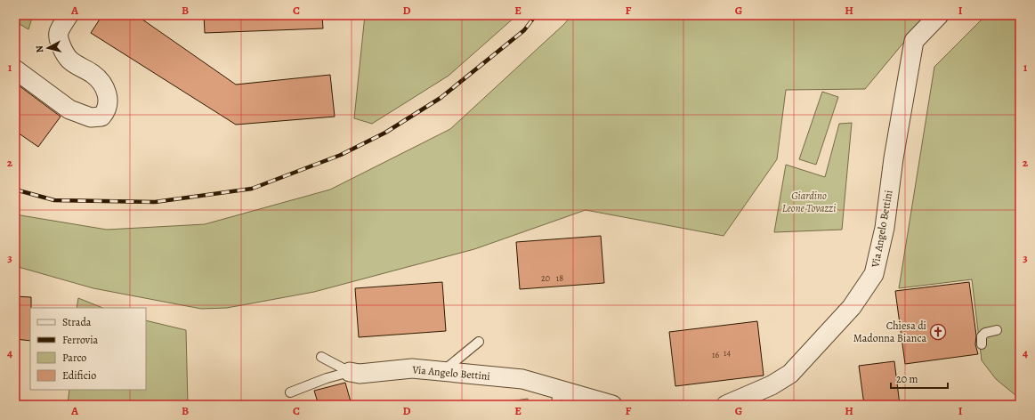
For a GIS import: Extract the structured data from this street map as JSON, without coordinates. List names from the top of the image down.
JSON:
{
  "streets": {
    "street": ["Via Angelo Bettini"]
  },
  "parks": ["Giardino Leone Tovazzi"],
  "places": {
    "church": ["Chiesa di Madonna Bianca"]
  },
  "house_numbers": [
    "20",
    "18",
    "14",
    "16"
  ],
  "legend": [
    "Strada",
    "Ferrovia",
    "Parco",
    "Edificio"
  ],
  "scale_bar": "20 m",
  "north": "left",
  "grid": {
    "columns": [
      "A",
      "B",
      "C",
      "D",
      "E",
      "F",
      "G",
      "H",
      "I"
    ],
    "rows": [
      "1",
      "2",
      "3",
      "4"
    ]
  }
}
